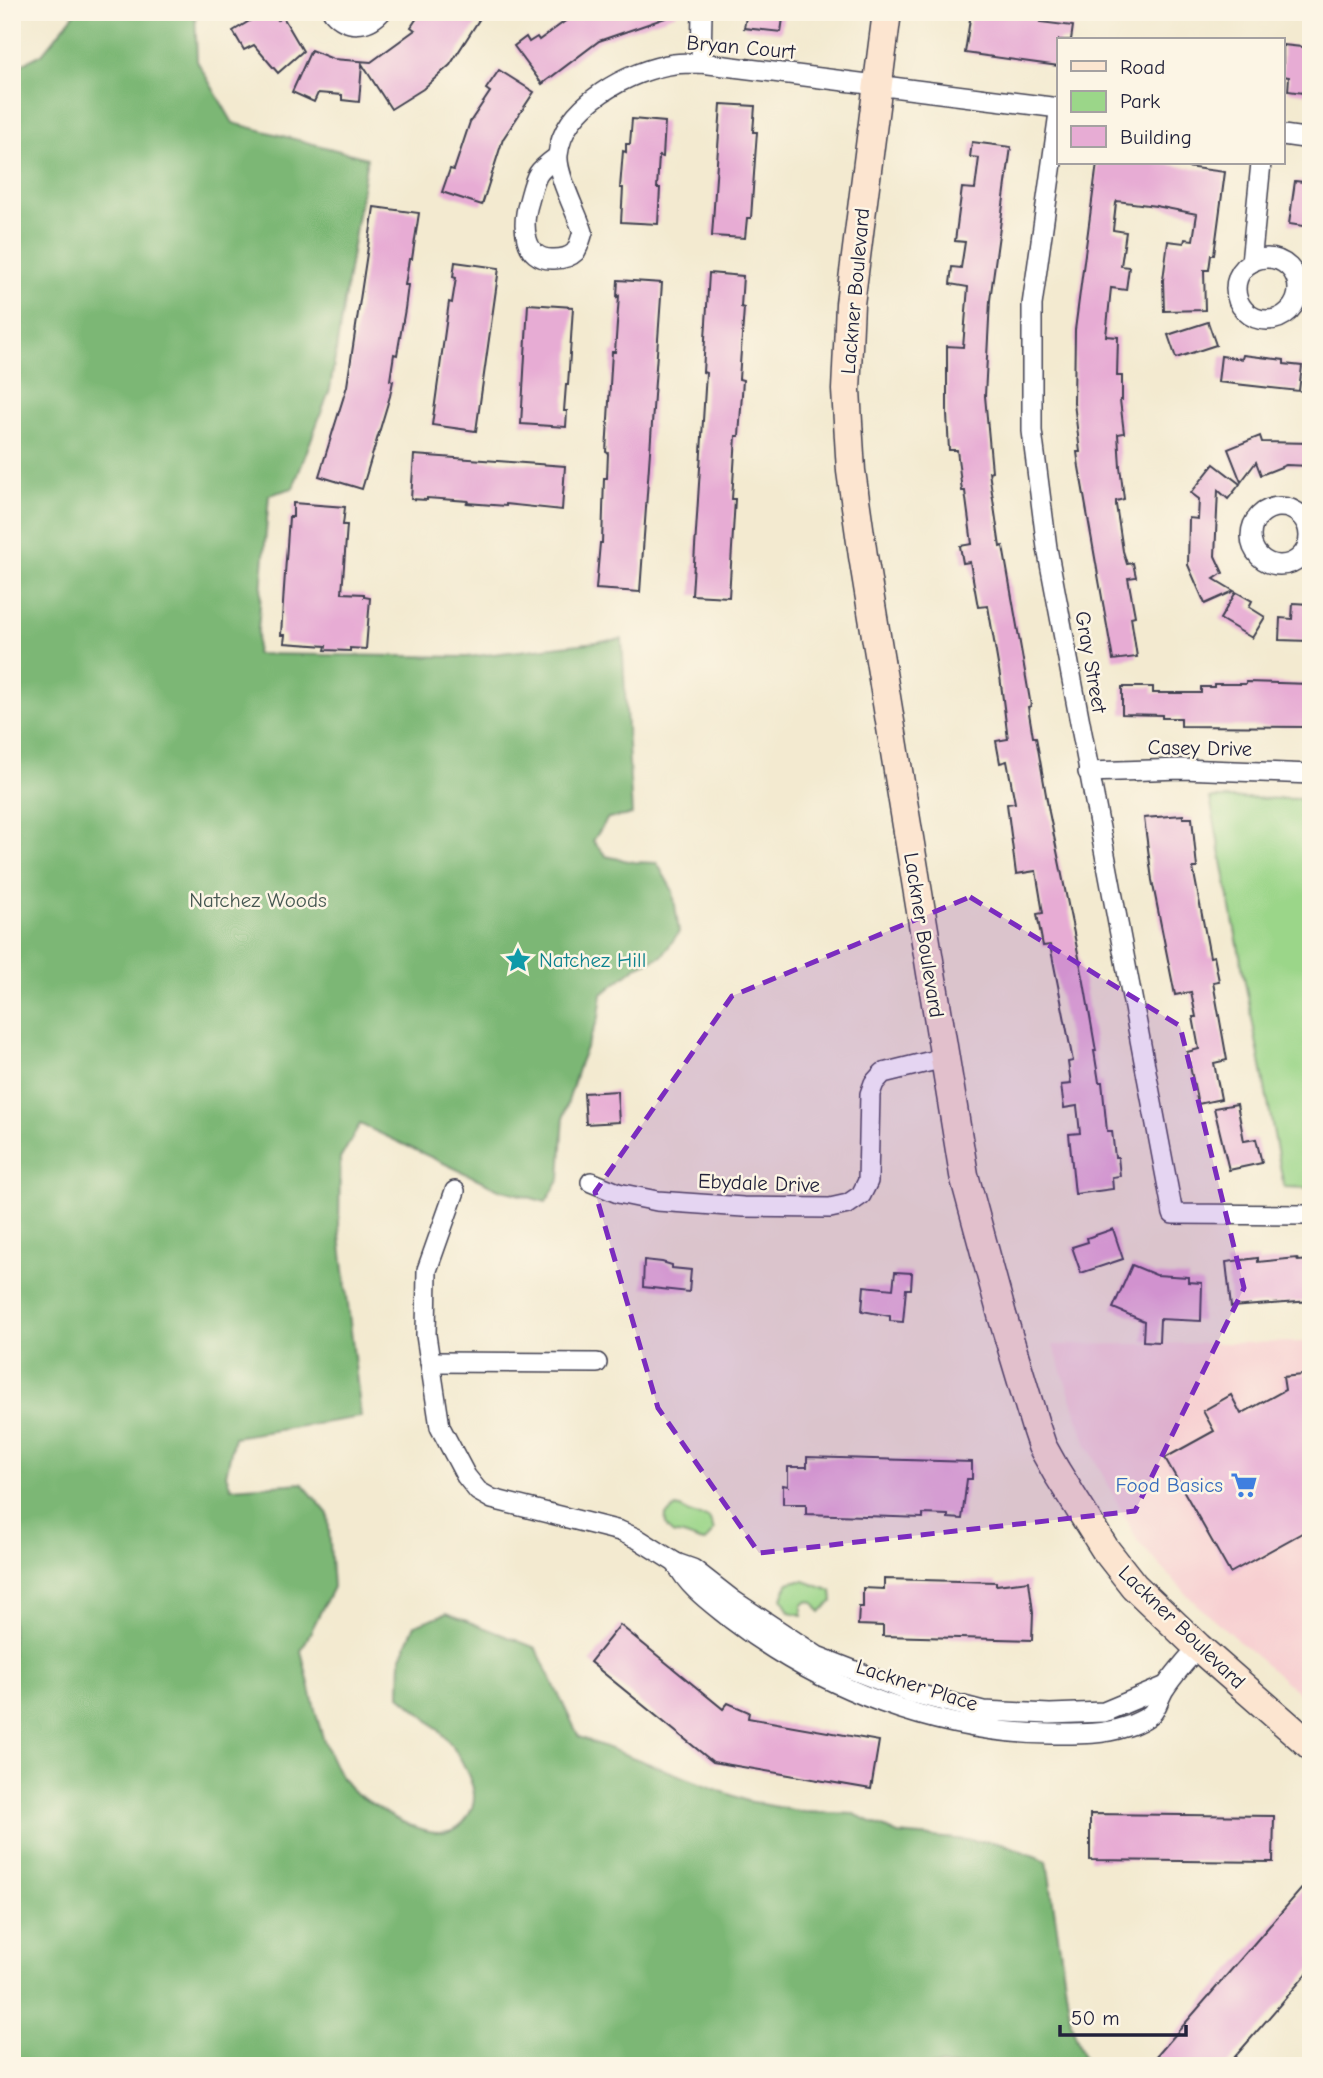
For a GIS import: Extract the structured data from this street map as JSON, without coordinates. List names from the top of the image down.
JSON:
{
  "streets": {
    "main road": ["Lackner Boulevard"],
    "street": [
      "Bryan Court",
      "Gray Street",
      "Casey Drive",
      "Ebydale Drive",
      "Lackner Place"
    ]
  },
  "crossings": [
    ["Bryan Court", "Lackner Boulevard"],
    ["Lackner Boulevard", "Ebydale Drive"],
    ["Lackner Boulevard", "Lackner Place"],
    ["Gray Street", "Casey Drive"]
  ],
  "parks": ["Natchez Woods"],
  "places": {
    "place": ["Natchez Hill"],
    "supermarket": ["Food Basics"]
  },
  "legend": ["Road", "Park", "Building"],
  "scale_bar": "50 m"
}
